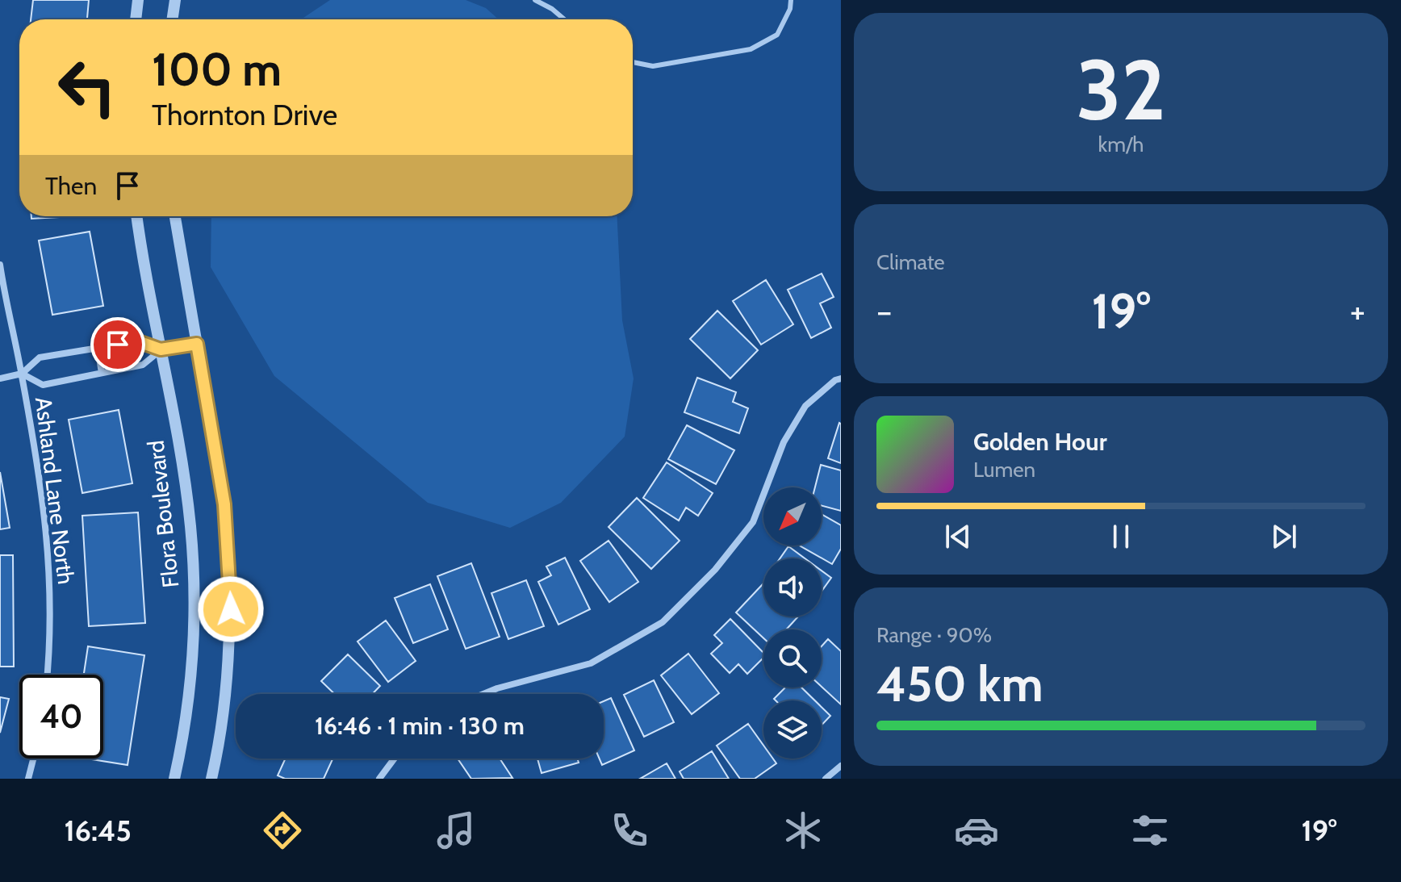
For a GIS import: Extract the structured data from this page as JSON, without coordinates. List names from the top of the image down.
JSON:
{
  "streets": {
    "street": ["Ashland Lane North", "Flora Boulevard"]
  },
  "north": "bottom left",
  "page": {
    "tile": [
      ["32", "km/h"],
      "Climate",
      ["Range · 90%", "450 km"]
    ],
    "turn": ["100 m", "Thornton Drive"],
    "then": "Then",
    "heat": ["−", "19°", "+"],
    "song": ["Golden Hour", "Lumen"],
    "limit": "40",
    "trip": "16:46 · 1 min · 130 m",
    "tabs": ["16:45", "19°"]
  }
}
